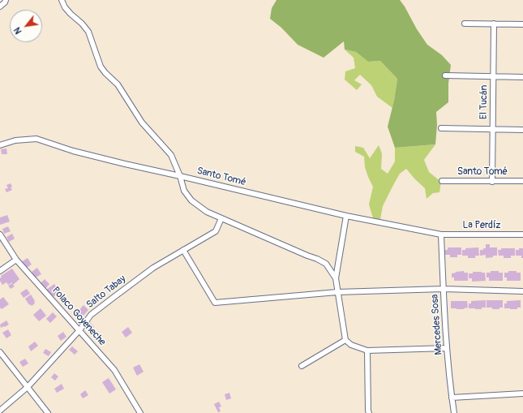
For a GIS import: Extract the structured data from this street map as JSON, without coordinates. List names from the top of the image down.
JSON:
{
  "streets": {
    "street": [
      "El Tucán",
      "Santo Tomé",
      "La Perdíz",
      "Salto Tabay",
      "Polaco Goyeneche",
      "Mercedes Sosa"
    ]
  },
  "crossings": [
    ["El Tucán", "Santo Tomé"],
    ["Santo Tomé", "La Perdíz"],
    ["Santo Tomé", "Mercedes Sosa"],
    ["La Perdíz", "Mercedes Sosa"],
    ["Salto Tabay", "Polaco Goyeneche"]
  ],
  "north": "bottom left"
}
